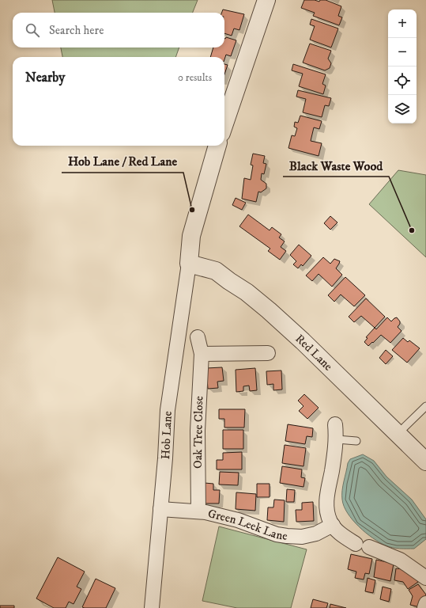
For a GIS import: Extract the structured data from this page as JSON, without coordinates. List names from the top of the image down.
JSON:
{
  "streets": {
    "street": [
      "Red Lane",
      "Oak Tree Close",
      "Hob Lane",
      "Green Leek Lane"
    ]
  },
  "crossings": [
    ["Red Lane", "Hob Lane"],
    ["Oak Tree Close", "Green Leek Lane"],
    ["Hob Lane", "Green Leek Lane"]
  ],
  "places": ["Hob Lane / Red Lane", "Black Waste Wood"],
  "page": {
    "map_buttons": ["+", "−"],
    "search": "Search here",
    "heading": ["Nearby", "0 results"]
  }
}
